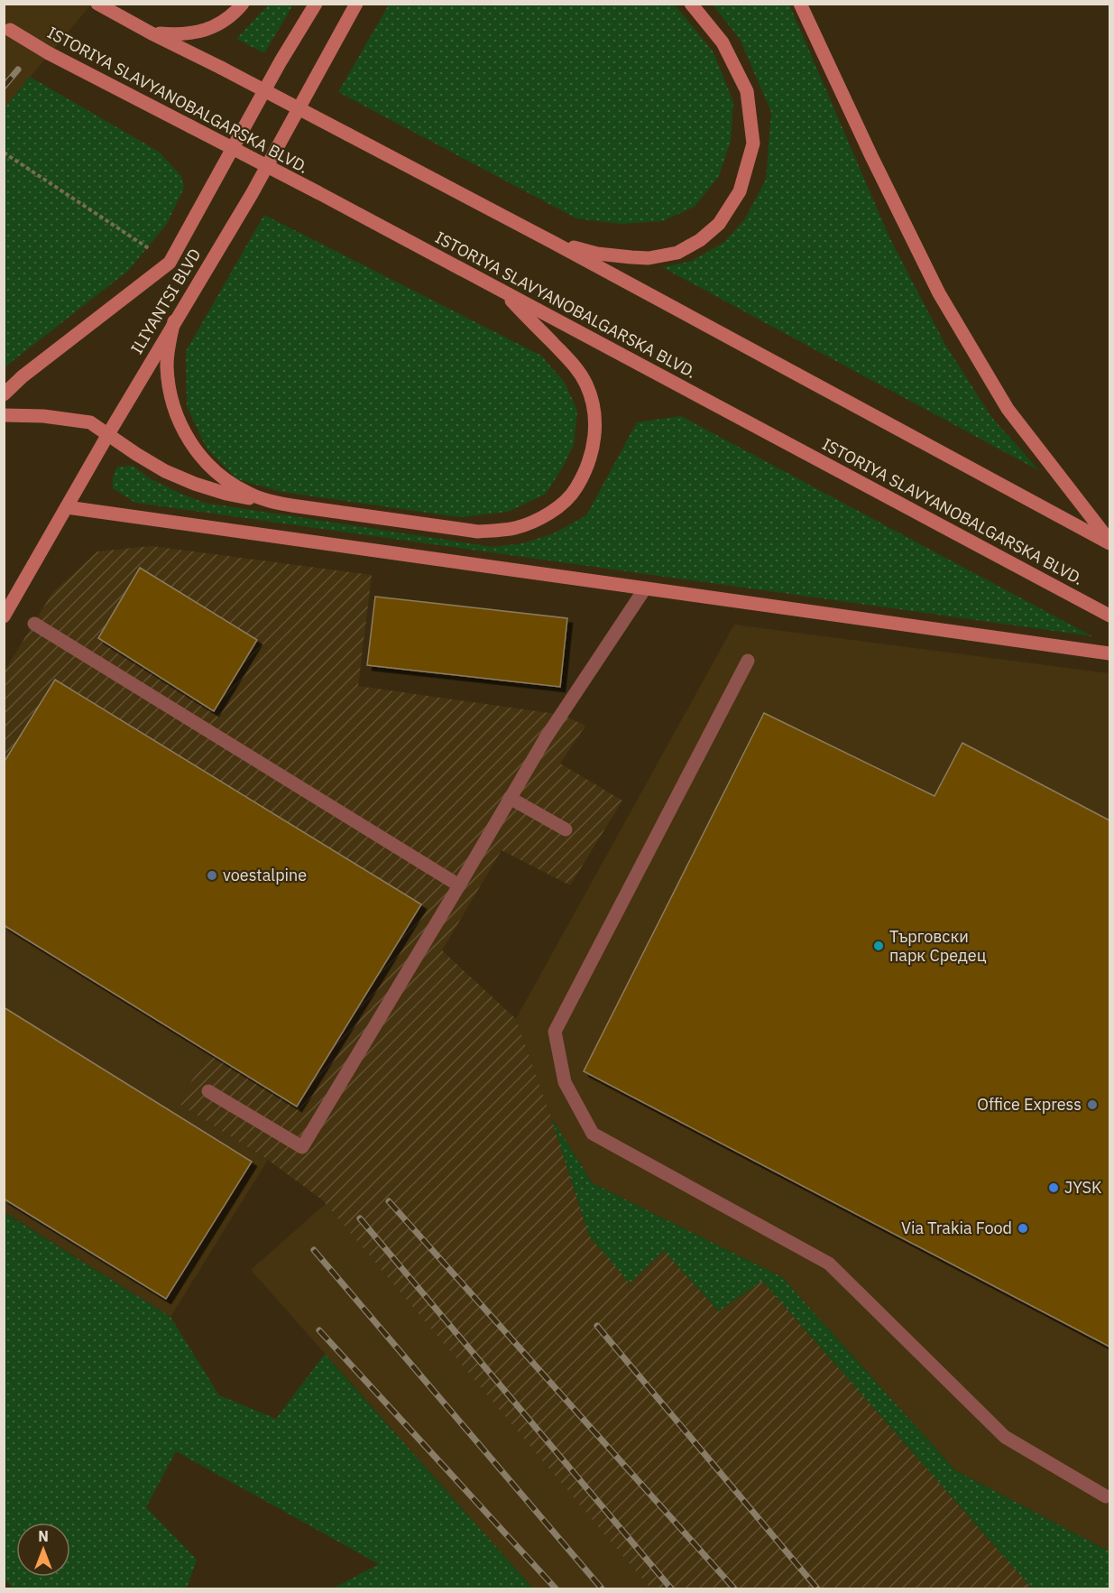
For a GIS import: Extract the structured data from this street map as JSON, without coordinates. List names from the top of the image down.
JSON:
{
  "streets": {
    "main road": ["ISTORIYA SLAVYANOBALGARSKA BLVD.", "ILIYANTSI BLVD"]
  },
  "places": [
    "voestalpine",
    "Търговски парк Средец",
    "Office Express",
    "JYSK",
    "Via Trakia Food"
  ],
  "north": "top"
}
